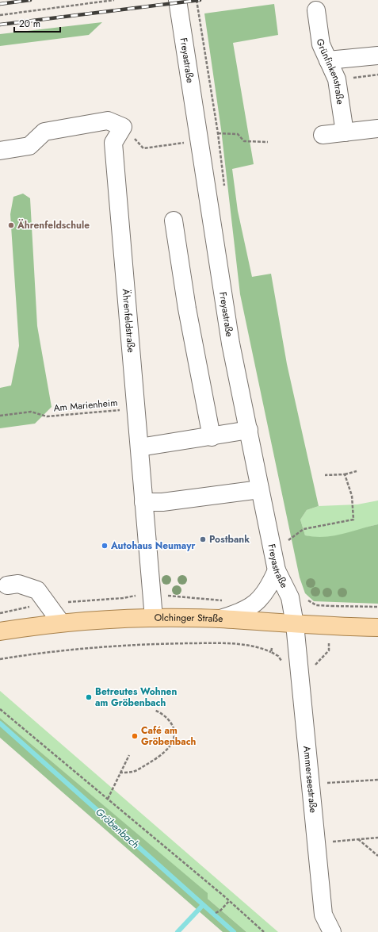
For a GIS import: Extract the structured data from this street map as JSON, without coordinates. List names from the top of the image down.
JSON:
{
  "streets": {
    "main road": ["Olchinger Straße"],
    "street": [
      "Freyastraße",
      "Grünfinkenstraße",
      "Ährenfeldstraße",
      "Ammerseestraße"
    ],
    "path": ["Am Marienheim"]
  },
  "crossings": [
    ["Freyastraße", "Olchinger Straße"],
    ["Freyastraße", "Ammerseestraße"],
    ["Ährenfeldstraße", "Am Marienheim"],
    ["Ährenfeldstraße", "Olchinger Straße"],
    ["Olchinger Straße", "Ammerseestraße"]
  ],
  "water": ["Gröbenbach"],
  "places": [
    "Ährenfeldschule",
    "Postbank",
    "Autohaus Neumayr",
    "Betreutes Wohnen am Gröbenbach",
    "Café am Gröbenbach"
  ],
  "scale_bar": "20 m"
}
